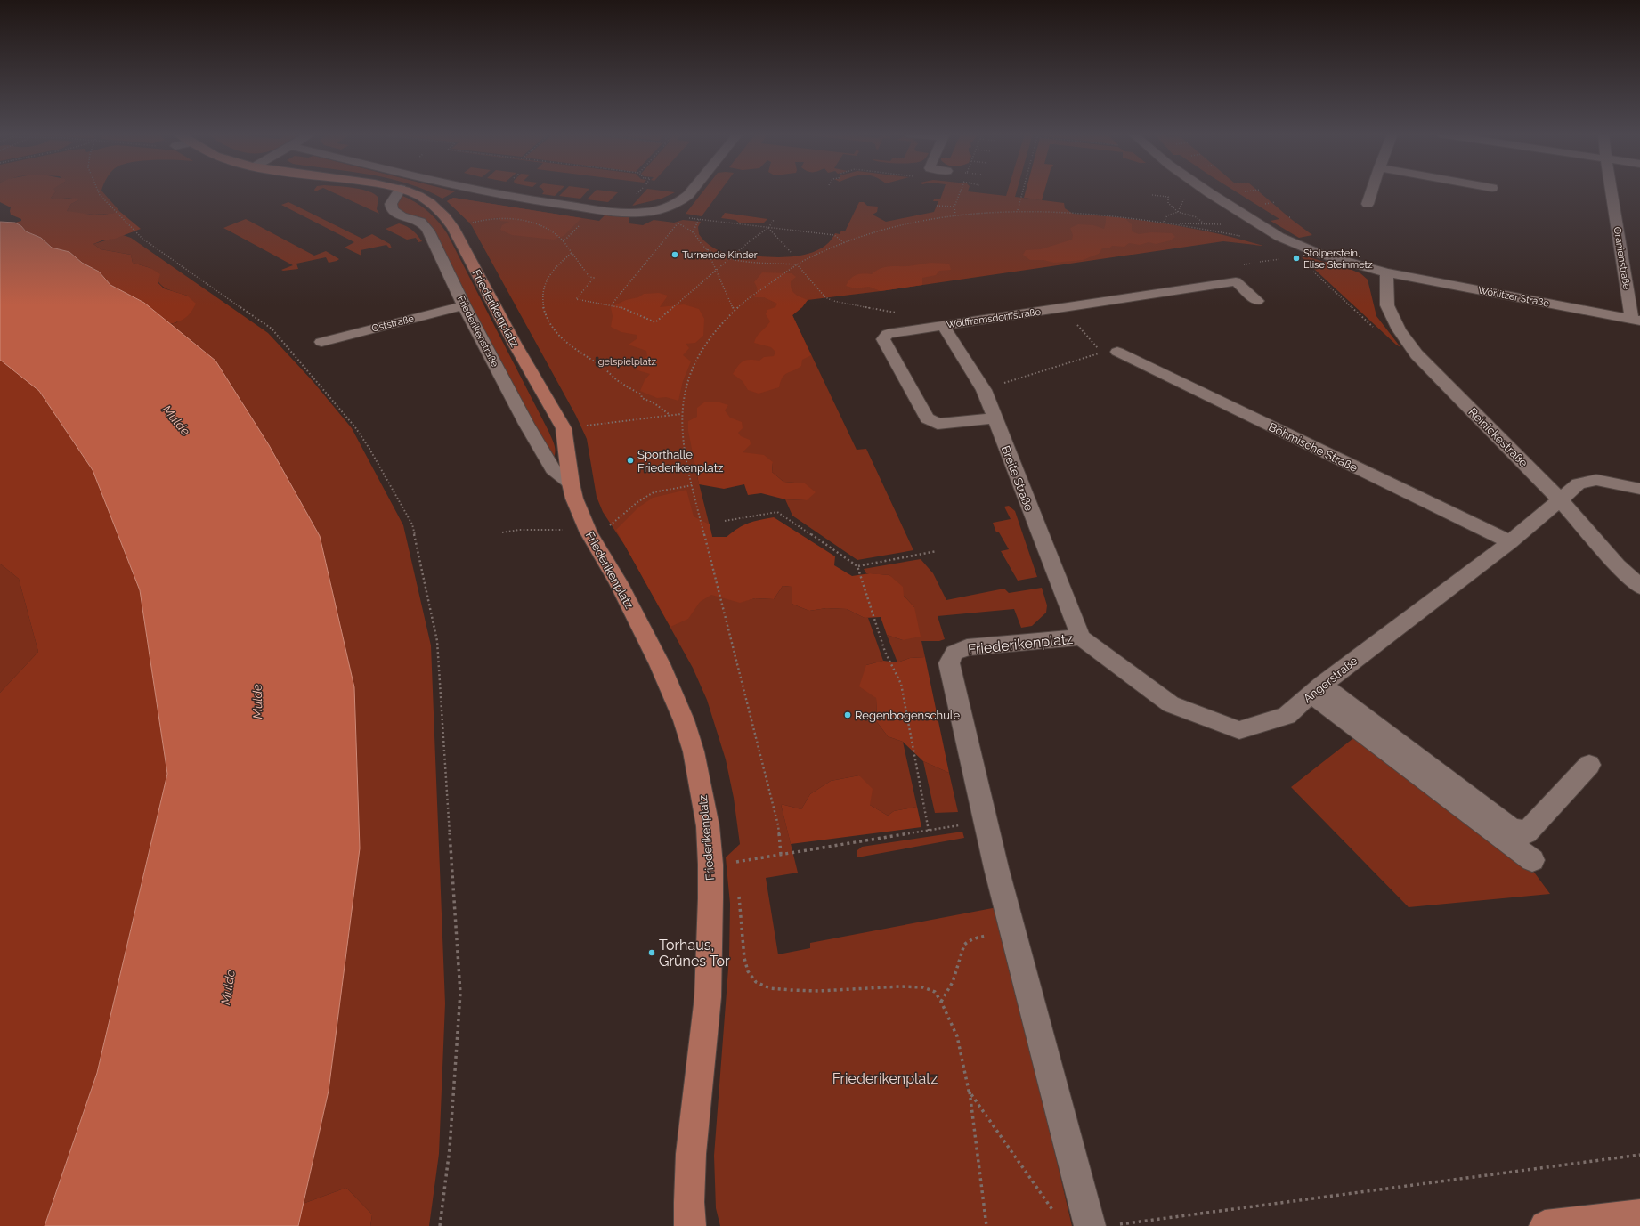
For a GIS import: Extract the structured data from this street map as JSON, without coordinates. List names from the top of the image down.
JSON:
{
  "streets": {
    "main road": ["Friederikenplatz"],
    "street": [
      "Oranienstraße",
      "Wörlitzer Straße",
      "Wolfframsdorffstraße",
      "Oststraße",
      "Friederikenstraße",
      "Reinickestraße",
      "Böhmische Straße",
      "Breite Straße",
      "Angerstraße"
    ]
  },
  "crossings": [
    ["Oranienstraße", "Wörlitzer Straße"],
    ["Wörlitzer Straße", "Reinickestraße"],
    ["Friederikenplatz", "Friederikenstraße"],
    ["Friederikenplatz", "Breite Straße"],
    ["Friederikenplatz", "Angerstraße"],
    ["Wolfframsdorffstraße", "Breite Straße"],
    ["Oststraße", "Friederikenstraße"],
    ["Reinickestraße", "Angerstraße"],
    ["Böhmische Straße", "Angerstraße"],
    ["Breite Straße", "Angerstraße"]
  ],
  "water": ["Mulde"],
  "parks": ["Igelspielplatz", "Friederikenplatz"],
  "places": [
    "Turnende Kinder",
    "Stolperstein, Elise Steinmetz",
    "Sporthalle Friederikenplatz",
    "Regenbogenschule",
    "Torhaus, Grünes Tor"
  ]
}
